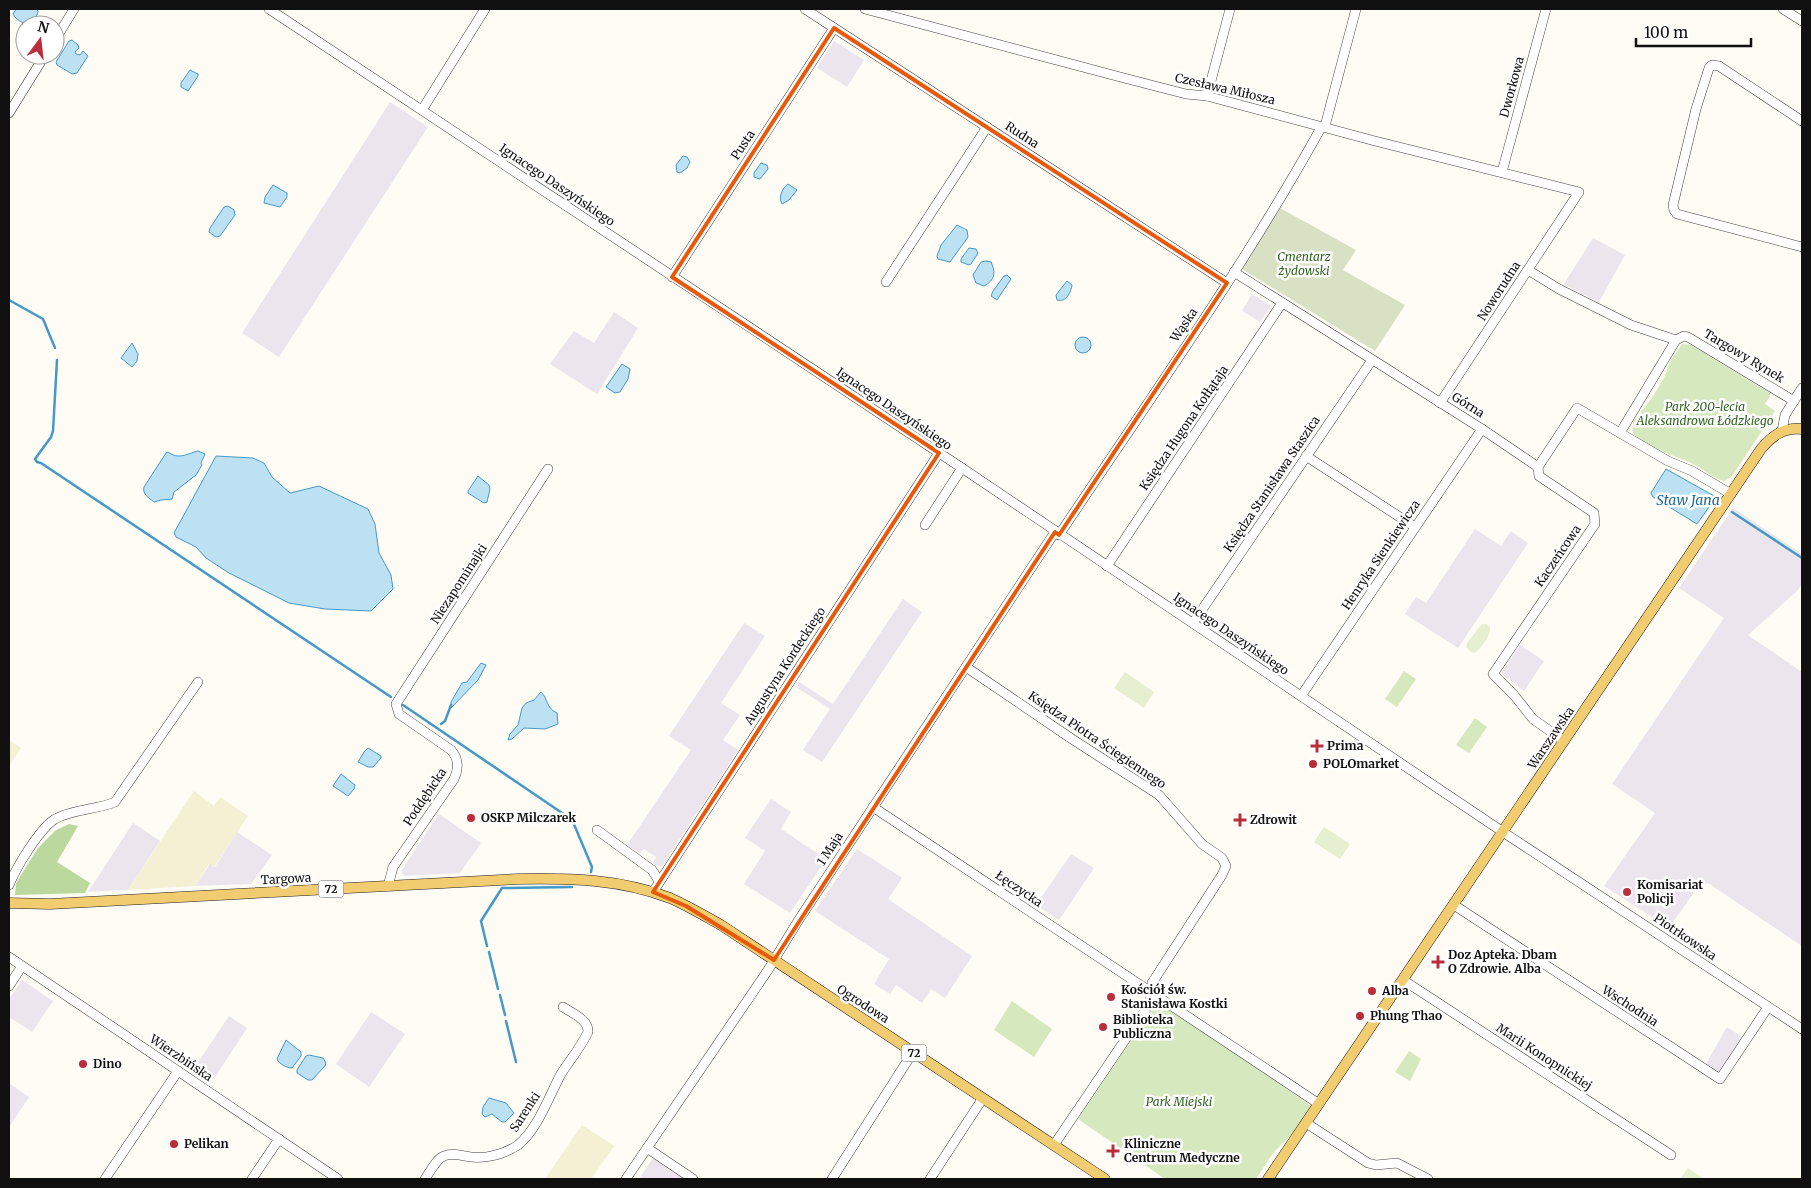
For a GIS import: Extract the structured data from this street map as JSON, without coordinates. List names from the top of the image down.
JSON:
{
  "streets": {
    "main road": [
      "Warszawska",
      "Targowa",
      "72",
      "Ogrodowa"
    ],
    "street": [
      "Dworkowa",
      "Czesława Miłosza",
      "Rudna",
      "Pusta",
      "Ignacego Daszyńskiego",
      "Noworudna",
      "Wąska",
      "Targowy Rynek",
      "Górna",
      "Księdza Hugona Kołłątaja",
      "Księdza Stanisława Staszica",
      "Henryka Sienkiewicza",
      "Kaczeńcowa",
      "Niezapominajki",
      "Augustyna Kordeckiego",
      "Księdza Piotra Ściegiennego",
      "Poddębicka",
      "1 Maja",
      "Łęczycka",
      "Piotrkowska",
      "Wschodnia",
      "Marii Konopnickiej",
      "Wierzbińska",
      "Sarenki"
    ]
  },
  "crossings": [
    ["Dworkowa", "Czesława Miłosza"],
    ["Czesława Miłosza", "Noworudna"],
    ["Czesława Miłosza", "Wąska"],
    ["Rudna", "Pusta"],
    ["Rudna", "Wąska"],
    ["Pusta", "Ignacego Daszyńskiego"],
    ["Ignacego Daszyńskiego", "Wąska"],
    ["Ignacego Daszyńskiego", "Księdza Hugona Kołłątaja"],
    ["Ignacego Daszyńskiego", "Księdza Stanisława Staszica"],
    ["Ignacego Daszyńskiego", "Henryka Sienkiewicza"],
    ["Ignacego Daszyńskiego", "Augustyna Kordeckiego"],
    ["Ignacego Daszyńskiego", "Warszawska"],
    ["Ignacego Daszyńskiego", "1 Maja"],
    ["Ignacego Daszyńskiego", "Piotrkowska"],
    ["Noworudna", "Targowy Rynek"],
    ["Noworudna", "Górna"],
    ["Wąska", "1 Maja"],
    ["Górna", "Księdza Hugona Kołłątaja"],
    ["Górna", "Księdza Stanisława Staszica"],
    ["Górna", "Henryka Sienkiewicza"],
    ["Górna", "Kaczeńcowa"],
    ["Kaczeńcowa", "Warszawska"],
    ["Niezapominajki", "Poddębicka"],
    ["Augustyna Kordeckiego", "Targowa"],
    ["Augustyna Kordeckiego", "Ogrodowa"],
    ["Warszawska", "Łęczycka"],
    ["Warszawska", "Piotrkowska"],
    ["Warszawska", "Wschodnia"],
    ["Warszawska", "Marii Konopnickiej"],
    ["Księdza Piotra Ściegiennego", "1 Maja"],
    ["Księdza Piotra Ściegiennego", "Łęczycka"],
    ["Poddębicka", "Targowa"],
    ["1 Maja", "Łęczycka"],
    ["1 Maja", "Ogrodowa"],
    ["Targowa", "Ogrodowa"],
    ["72", "Ogrodowa"],
    ["Piotrkowska", "Wschodnia"]
  ],
  "water": ["Staw Jana"],
  "parks": ["Cmentarz żydowski", "Park 200-lecia Aleksandrowa Łódzkiego", "Park Miejski"],
  "places": {
    "health": [
      "Prima",
      "Zdrowit",
      "Doz Apteka. Dbam O Zdrowie. Alba",
      "Kliniczne Centrum Medyczne"
    ],
    "other": [
      "POLOmarket",
      "OSKP Milczarek",
      "Komisariat Policji",
      "Alba",
      "Kościół św. Stanisława Kostki",
      "Phung Thao",
      "Biblioteka Publiczna",
      "Dino",
      "Pelikan"
    ]
  },
  "scale_bar": "100 m",
  "north": "top"
}
